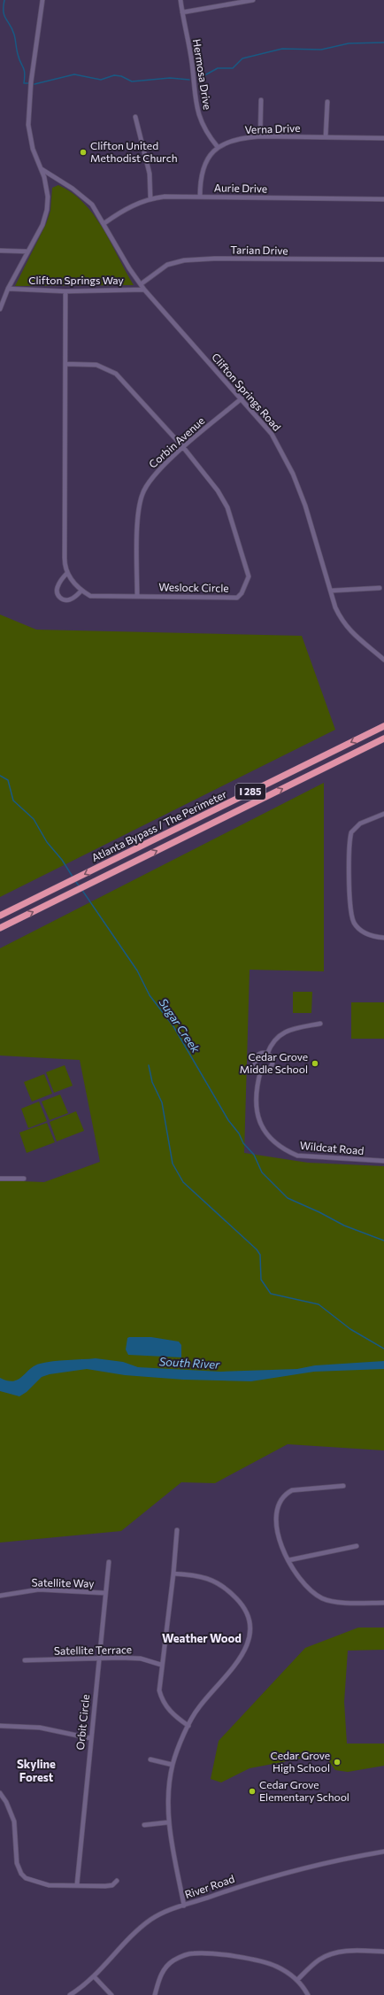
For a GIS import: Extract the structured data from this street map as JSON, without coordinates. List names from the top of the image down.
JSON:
{
  "streets": {
    "highway": ["I 285", "Atlanta Bypass / The Perimeter"],
    "street": [
      "Hermosa Drive",
      "Verna Drive",
      "Aurie Drive",
      "Tarian Drive",
      "Clifton Springs Way",
      "Clifton Springs Road",
      "Corbin Avenue",
      "Weslock Circle",
      "Wildcat Road",
      "Satellite Way",
      "Satellite Terrace",
      "Orbit Circle",
      "River Road"
    ]
  },
  "crossings": [
    ["Hermosa Drive", "Verna Drive"],
    ["Verna Drive", "Aurie Drive"],
    ["Aurie Drive", "Clifton Springs Road"],
    ["Tarian Drive", "Clifton Springs Road"],
    ["Clifton Springs Way", "Clifton Springs Road"],
    ["Clifton Springs Road", "Corbin Avenue"],
    ["Corbin Avenue", "Weslock Circle"],
    ["Satellite Way", "Orbit Circle"],
    ["Satellite Terrace", "Orbit Circle"]
  ],
  "districts": ["Weather Wood", "Skyline Forest"],
  "water": ["Sugar Creek", "South River"],
  "places": [
    "Clifton United Methodist Church",
    "Cedar Grove Middle School",
    "Cedar Grove High School",
    "Cedar Grove Elementary School"
  ]
}
